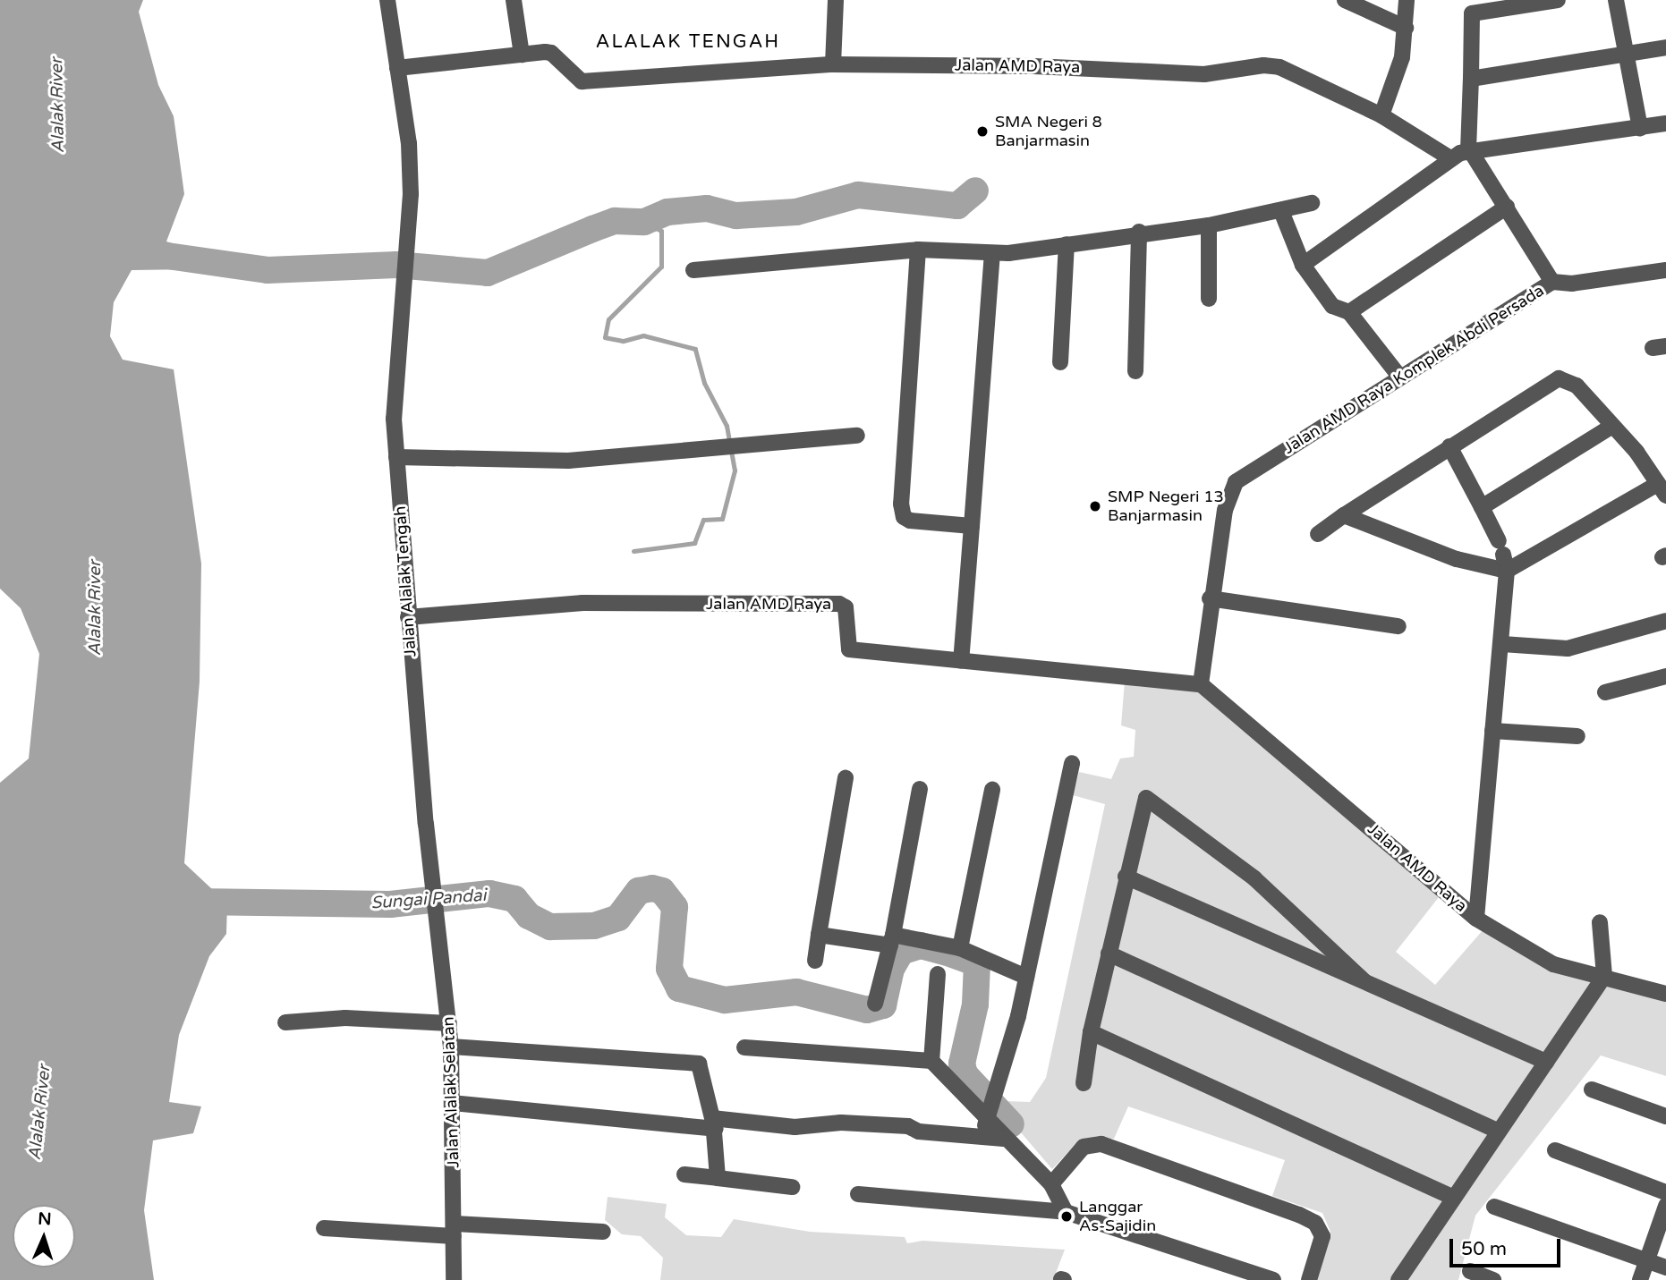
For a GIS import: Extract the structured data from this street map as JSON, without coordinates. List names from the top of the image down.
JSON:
{
  "streets": {
    "street": [
      "Jalan AMD Raya",
      "Jalan AMD Raya Komplek Abdi Persada",
      "Jalan Alalak Tengah",
      "Jalan Alalak Selatan"
    ]
  },
  "crossings": [
    ["Jalan AMD Raya", "Jalan Alalak Tengah"],
    ["Jalan Alalak Tengah", "Jalan Alalak Selatan"]
  ],
  "districts": ["ALALAK TENGAH"],
  "water": ["Alalak River", "Sungai Pandai"],
  "places": ["SMA Negeri 8 Banjarmasin", "SMP Negeri 13 Banjarmasin", "Langgar As-Sajidin"],
  "scale_bar": "50 m",
  "north": "top"
}
